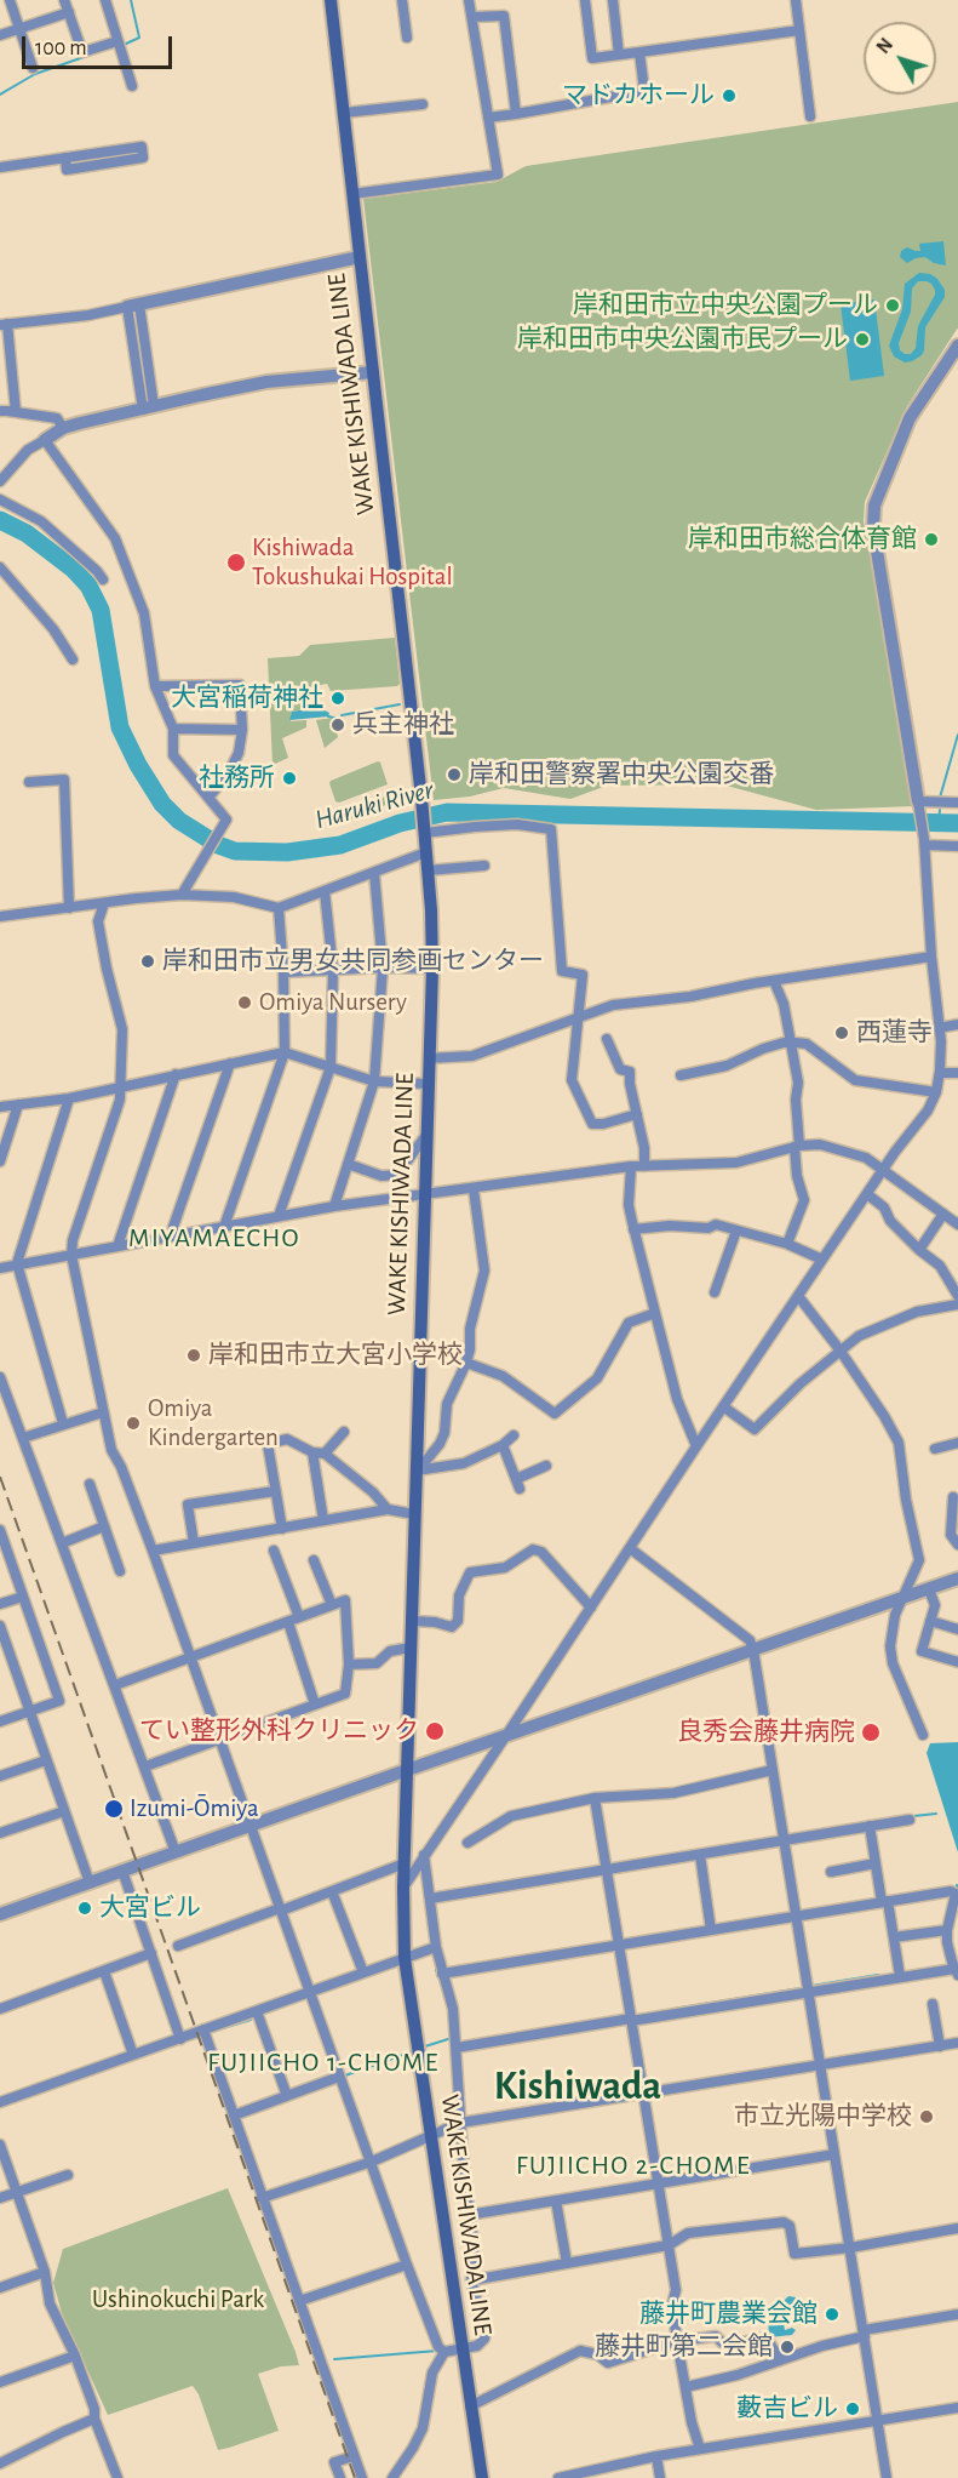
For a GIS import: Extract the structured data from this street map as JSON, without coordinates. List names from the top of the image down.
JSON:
{
  "streets": {
    "main road": ["WAKE KISHIWADA LINE"]
  },
  "districts": [
    "MIYAMAECHO",
    "FUJIICHO 1-CHOME",
    "Kishiwada",
    "FUJIICHO 2-CHOME"
  ],
  "water": ["Haruki River"],
  "parks": ["Ushinokuchi Park"],
  "places": [
    "マドカホール",
    "岸和田市立中央公園プール",
    "岸和田市中央公園市民プール",
    "岸和田市総合体育館",
    "Kishiwada Tokushukai Hospital",
    "大宮稲荷神社",
    "兵主神社",
    "岸和田警察署中央公園交番",
    "社務所",
    "岸和田市立男女共同参画センター",
    "Omiya Nursery",
    "西蓮寺",
    "岸和田市立大宮小学校",
    "Omiya Kindergarten",
    "てい整形外科クリニック",
    "良秀会藤井病院",
    "Izumi-Ōmiya",
    "大宮ビル",
    "市立光陽中学校",
    "藤井町農業会館",
    "藤井町第二会館",
    "藪吉ビル"
  ],
  "scale_bar": "100 m",
  "north": "top left"
}
